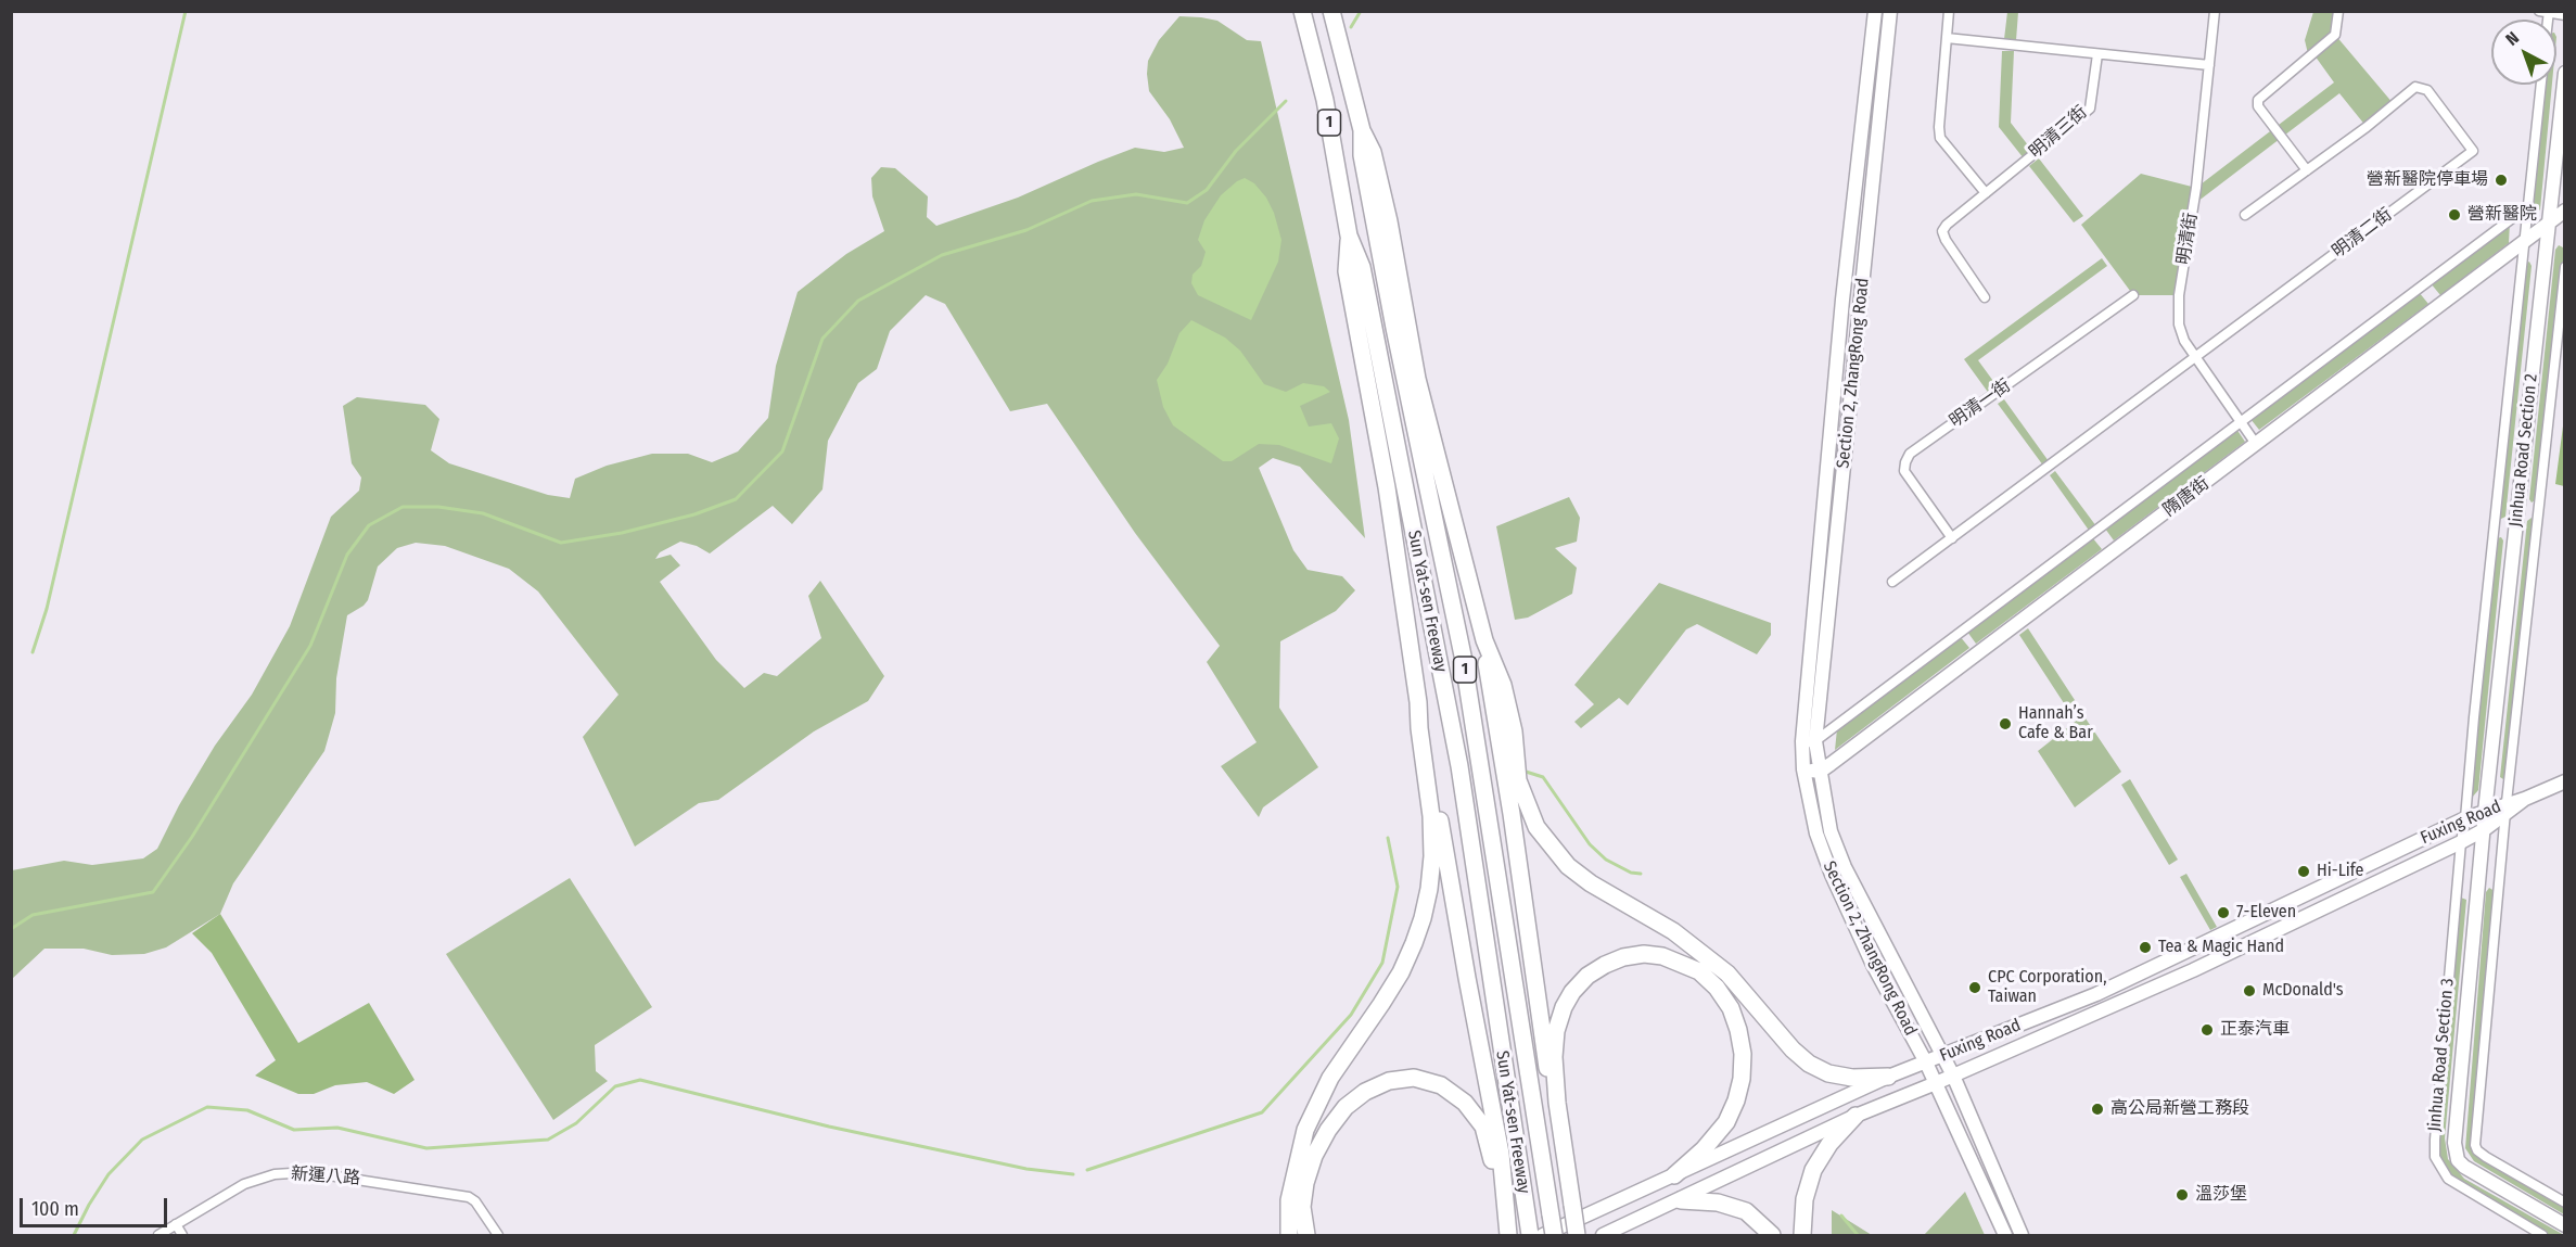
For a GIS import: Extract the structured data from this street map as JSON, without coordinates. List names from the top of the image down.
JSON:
{
  "streets": {
    "highway": ["1", "Sun Yat-sen Freeway"],
    "street": [
      "明清三街",
      "明清二街",
      "明清街",
      "Section 2, ZhangRong Road",
      "明清一街",
      "Jinhua Road Section 2",
      "隋唐街",
      "Fuxing Road",
      "Jinhua Road Section 3",
      "新運八路"
    ]
  },
  "crossings": [
    ["明清二街", "明清街"],
    ["明清街", "隋唐街"],
    ["Section 2, ZhangRong Road", "隋唐街"],
    ["Section 2, ZhangRong Road", "Fuxing Road"],
    ["Jinhua Road Section 2", "隋唐街"],
    ["Jinhua Road Section 2", "Fuxing Road"],
    ["Jinhua Road Section 2", "Jinhua Road Section 3"],
    ["Fuxing Road", "Jinhua Road Section 3"]
  ],
  "places": [
    "營新醫院停車場",
    "營新醫院",
    "Hannah’s Cafe & Bar",
    "Hi-Life",
    "7-Eleven",
    "Tea & Magic Hand",
    "CPC Corporation, Taiwan",
    "McDonald's",
    "正泰汽車",
    "高公局新營工務段",
    "溫莎堡"
  ],
  "scale_bar": "100 m",
  "north": "top left"
}
